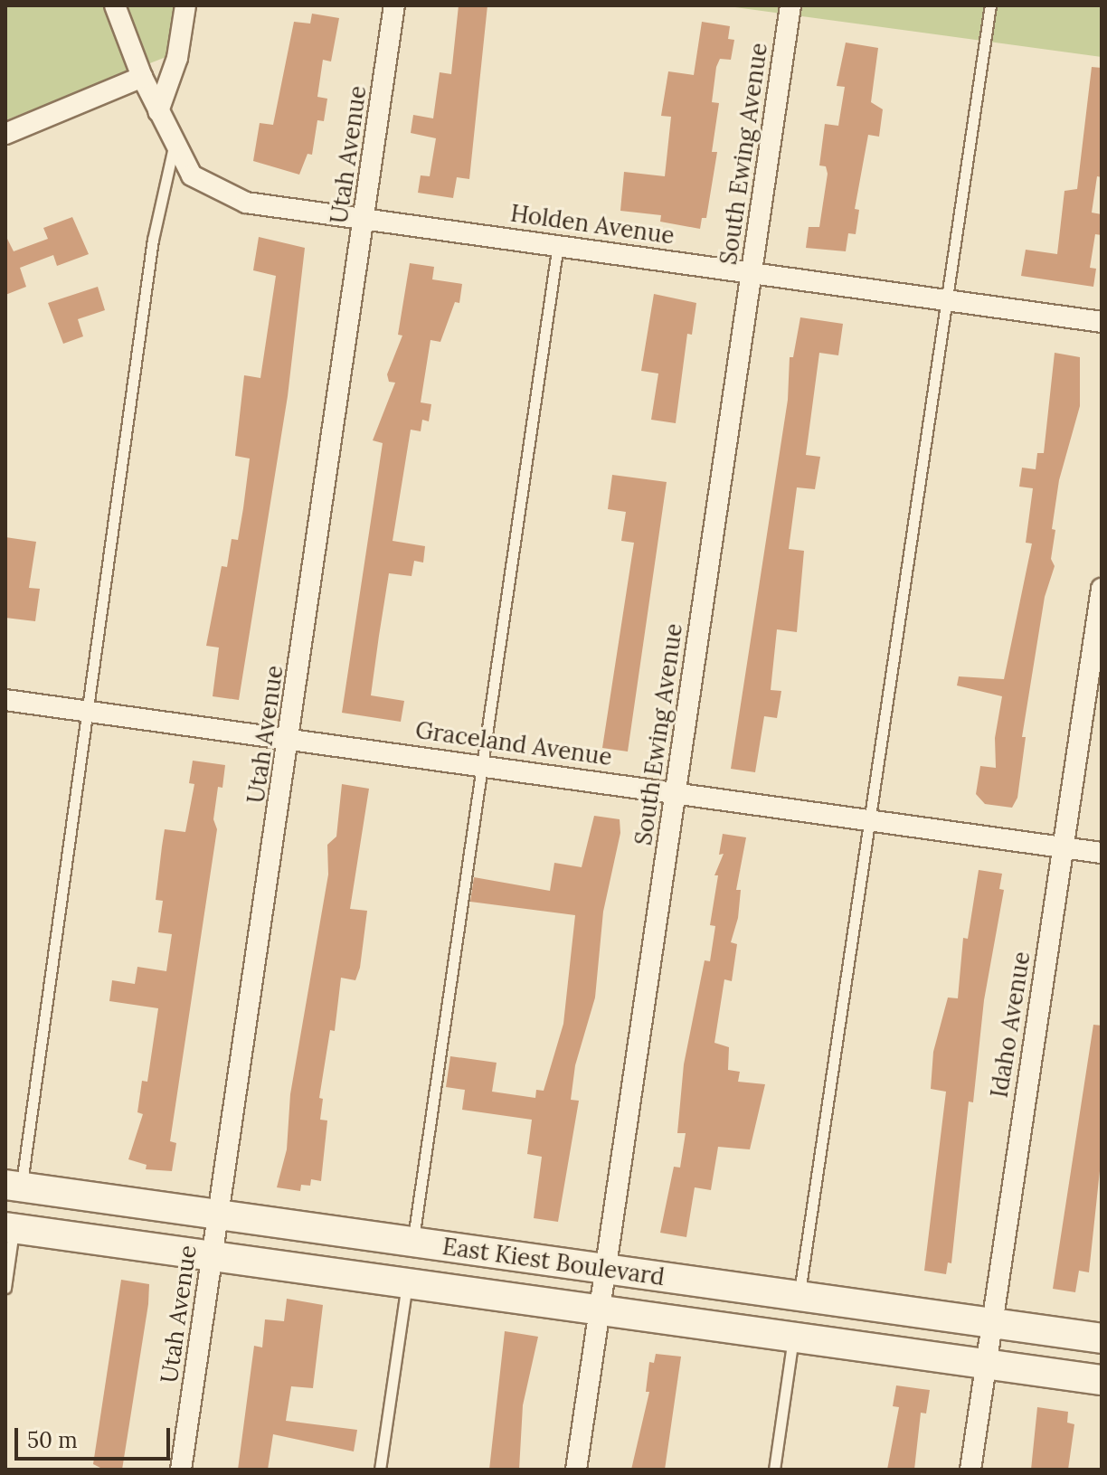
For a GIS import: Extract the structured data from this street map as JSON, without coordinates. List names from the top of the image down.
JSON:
{
  "streets": {
    "main road": ["East Kiest Boulevard"],
    "street": [
      "South Ewing Avenue",
      "Utah Avenue",
      "Holden Avenue",
      "Graceland Avenue",
      "Idaho Avenue"
    ]
  },
  "crossings": [
    ["South Ewing Avenue", "Holden Avenue"],
    ["South Ewing Avenue", "Graceland Avenue"],
    ["South Ewing Avenue", "East Kiest Boulevard"],
    ["Utah Avenue", "Holden Avenue"],
    ["Utah Avenue", "Graceland Avenue"],
    ["Utah Avenue", "East Kiest Boulevard"],
    ["Graceland Avenue", "Idaho Avenue"],
    ["Idaho Avenue", "East Kiest Boulevard"]
  ],
  "scale_bar": "50 m"
}
